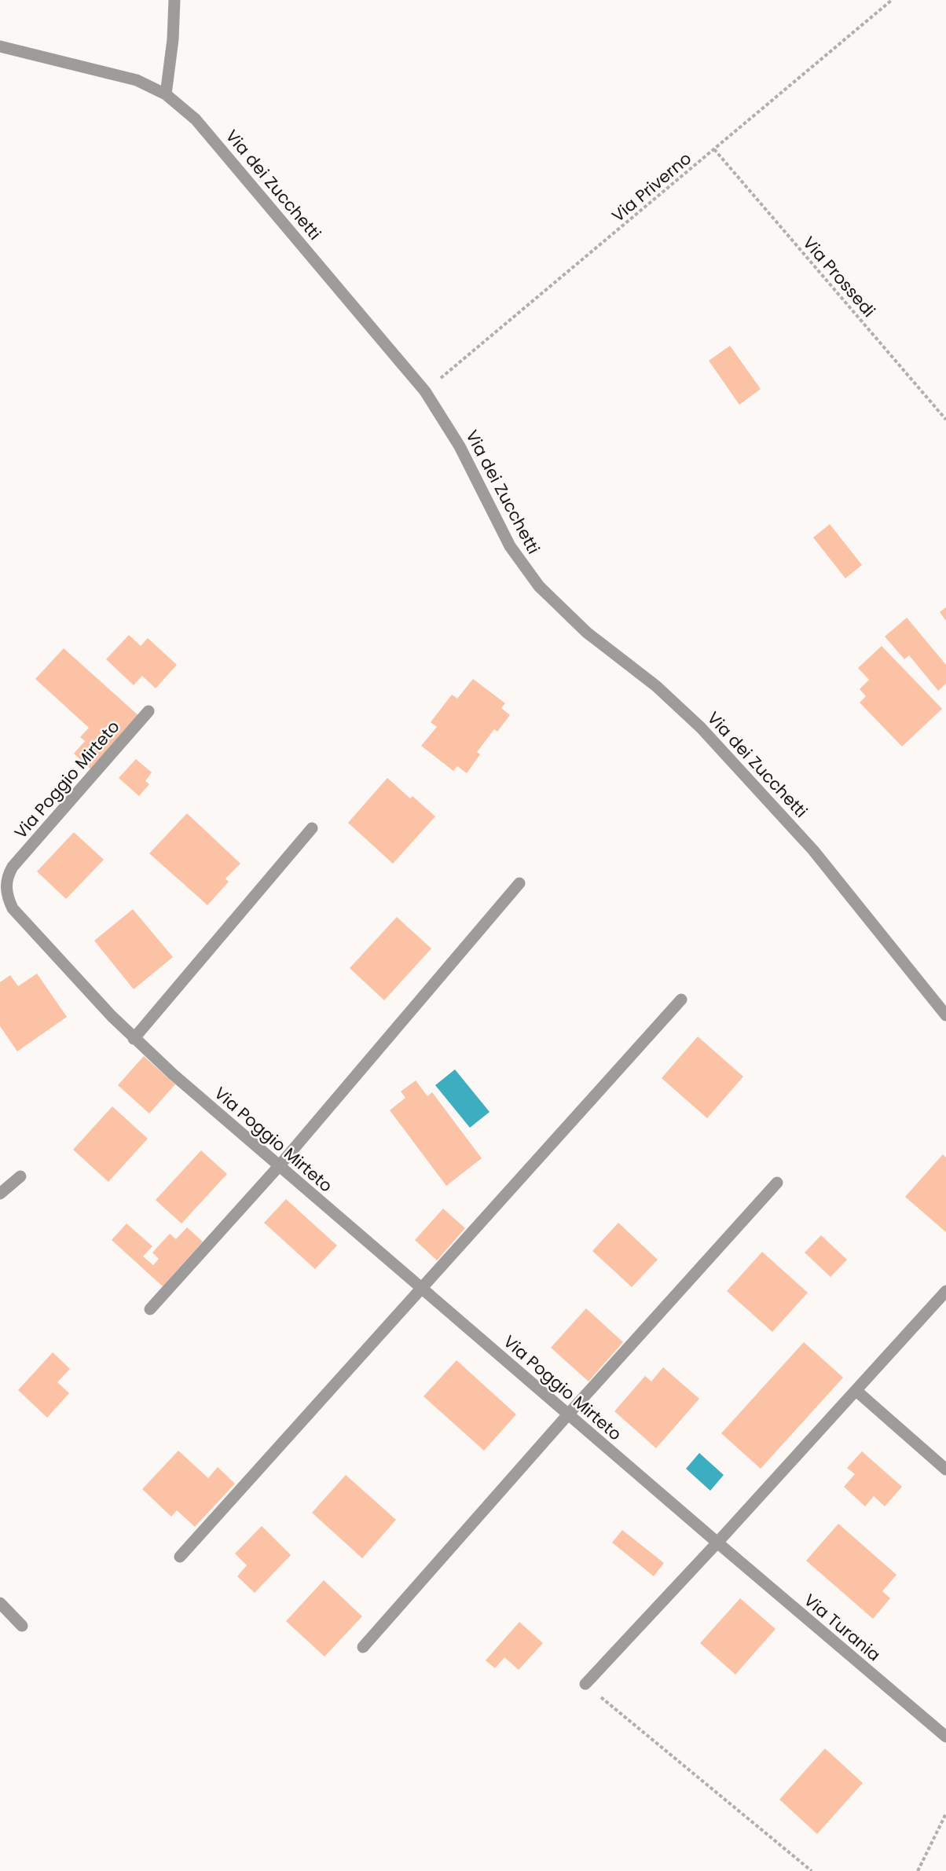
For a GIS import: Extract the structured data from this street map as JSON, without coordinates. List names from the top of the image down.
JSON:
{
  "streets": {
    "street": ["Via dei Zucchetti", "Via Poggio Mirteto", "Via Turania"],
    "path": ["Via Priverno", "Via Prossedi"]
  },
  "crossings": [
    ["Via dei Zucchetti", "Via Priverno"],
    ["Via Priverno", "Via Prossedi"],
    ["Via Poggio Mirteto", "Via Turania"]
  ]
}
